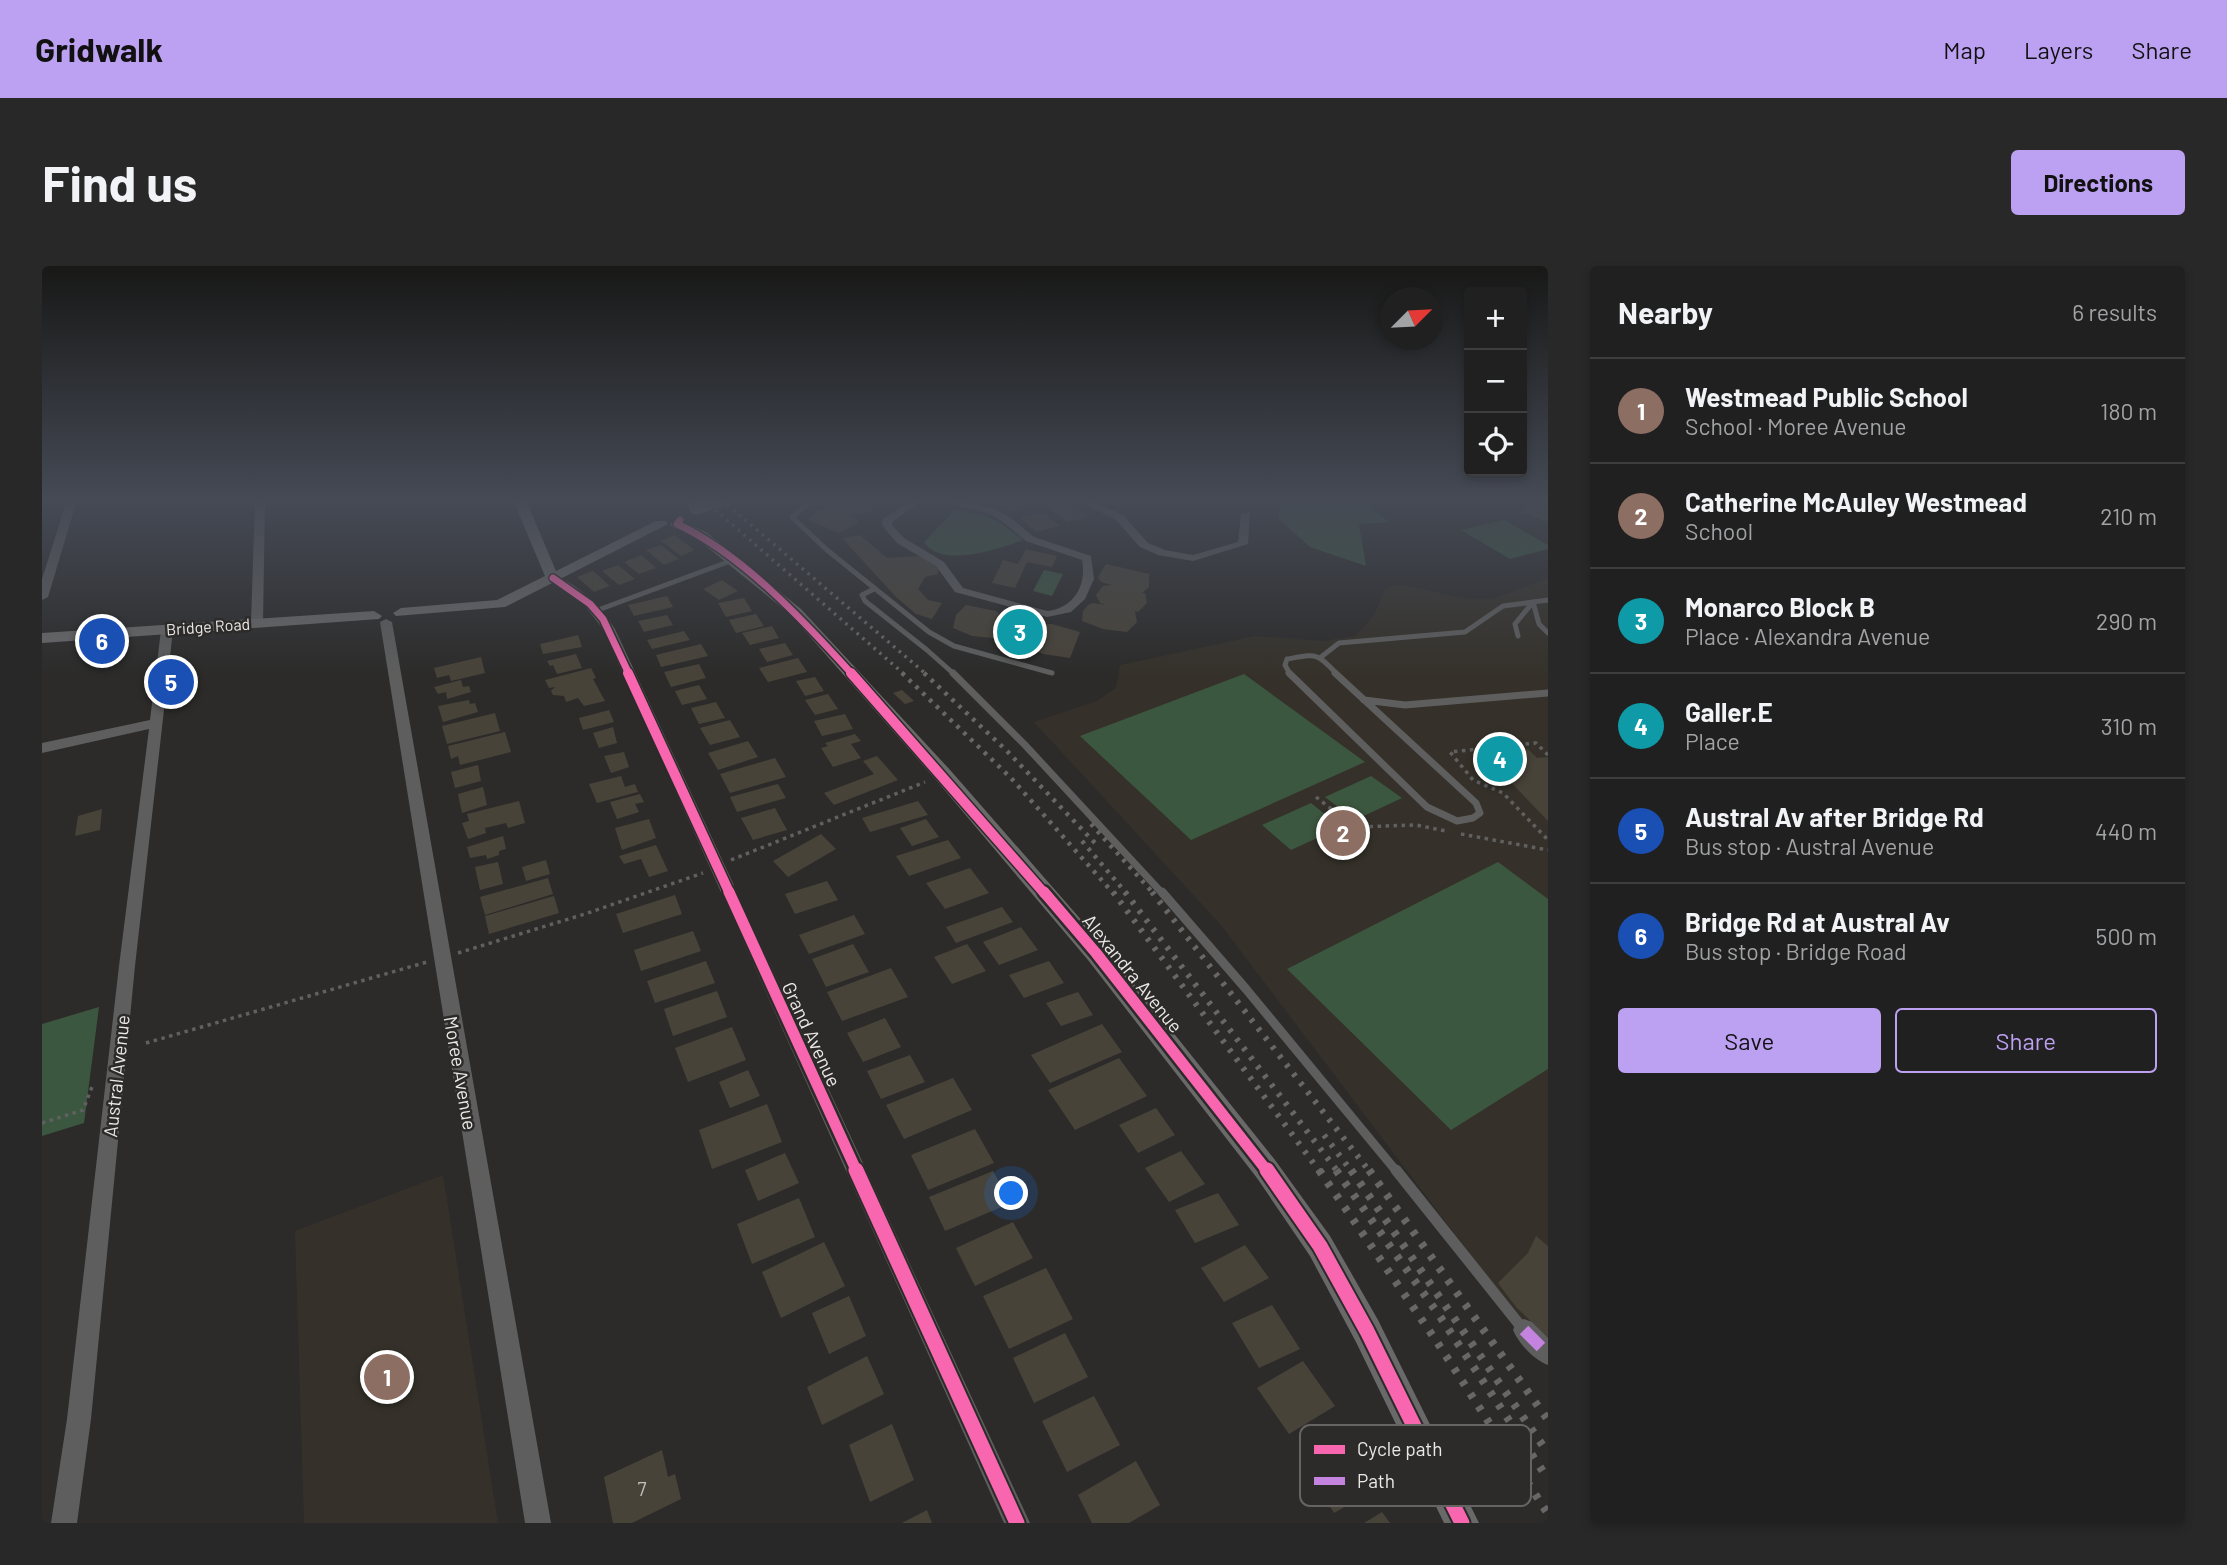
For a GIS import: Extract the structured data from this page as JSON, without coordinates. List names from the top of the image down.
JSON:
{
  "streets": {
    "street": [
      "Bridge Road",
      "Alexandra Avenue",
      "Grand Avenue",
      "Moree Avenue",
      "Austral Avenue"
    ]
  },
  "crossings": [
    ["Bridge Road", "Moree Avenue"],
    ["Bridge Road", "Austral Avenue"]
  ],
  "house_numbers": ["7"],
  "legend": ["Cycle path", "Path"],
  "north": "top right",
  "page": {
    "header": "Gridwalk",
    "nav": ["Map", "Layers", "Share"],
    "buttons": [
      "Directions",
      ["Save", "Share"]
    ],
    "title": "Find us",
    "heading": ["Nearby", "6 results"],
    "map_buttons": ["+", "−"],
    "list": [
      {
        "mark": "1",
        "name": "Westmead Public School",
        "note": "School · Moree Avenue",
        "value": "180 m"
      },
      {
        "mark": "2",
        "name": "Catherine McAuley Westmead",
        "note": "School",
        "value": "210 m"
      },
      {
        "mark": "3",
        "name": "Monarco Block B",
        "note": "Place · Alexandra Avenue",
        "value": "290 m"
      },
      {
        "mark": "4",
        "name": "Galler.E",
        "note": "Place",
        "value": "310 m"
      },
      {
        "mark": "5",
        "name": "Austral Av after Bridge Rd",
        "note": "Bus stop · Austral Avenue",
        "value": "440 m"
      },
      {
        "mark": "6",
        "name": "Bridge Rd at Austral Av",
        "note": "Bus stop · Bridge Road",
        "value": "500 m"
      }
    ],
    "pins": [
      "3",
      "6",
      "5",
      "4",
      "2",
      "1"
    ]
  }
}
